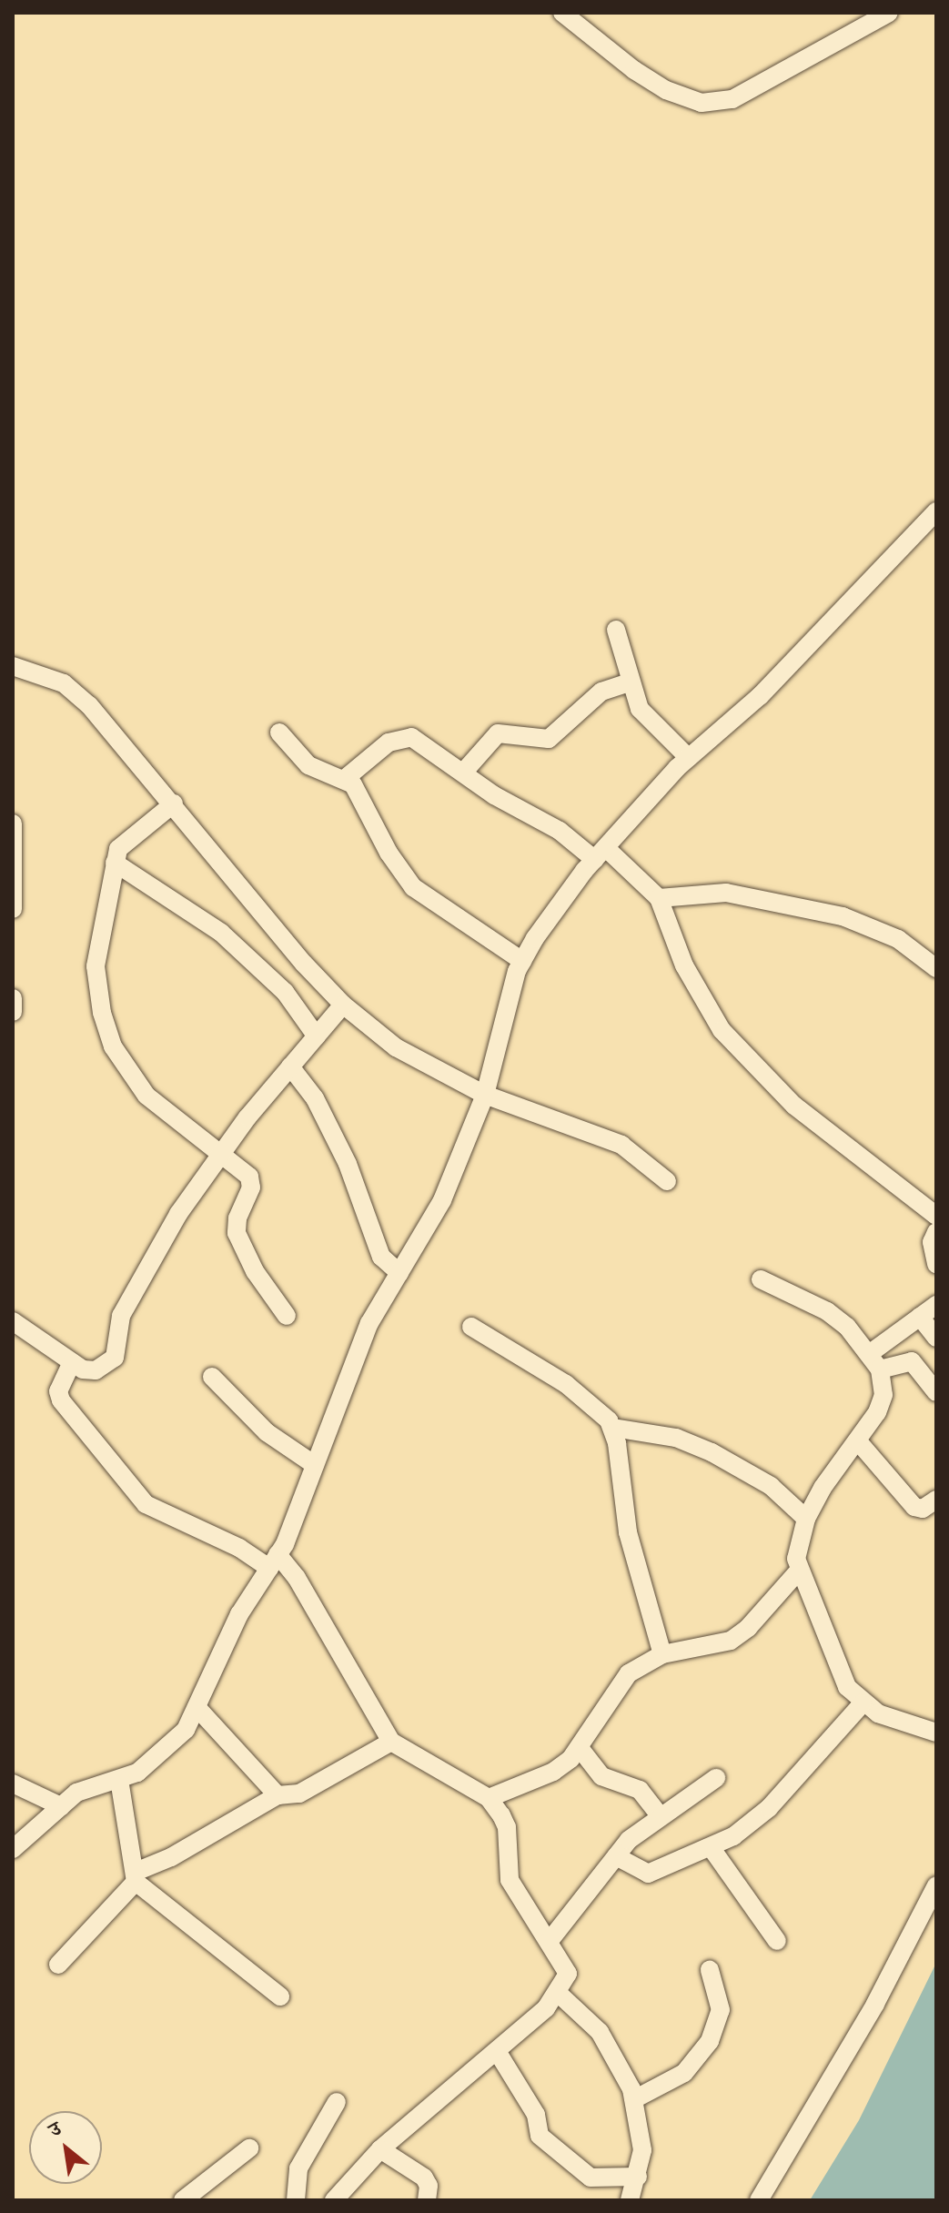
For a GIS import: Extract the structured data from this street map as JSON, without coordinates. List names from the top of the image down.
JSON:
{
  "north": "top left"
}
